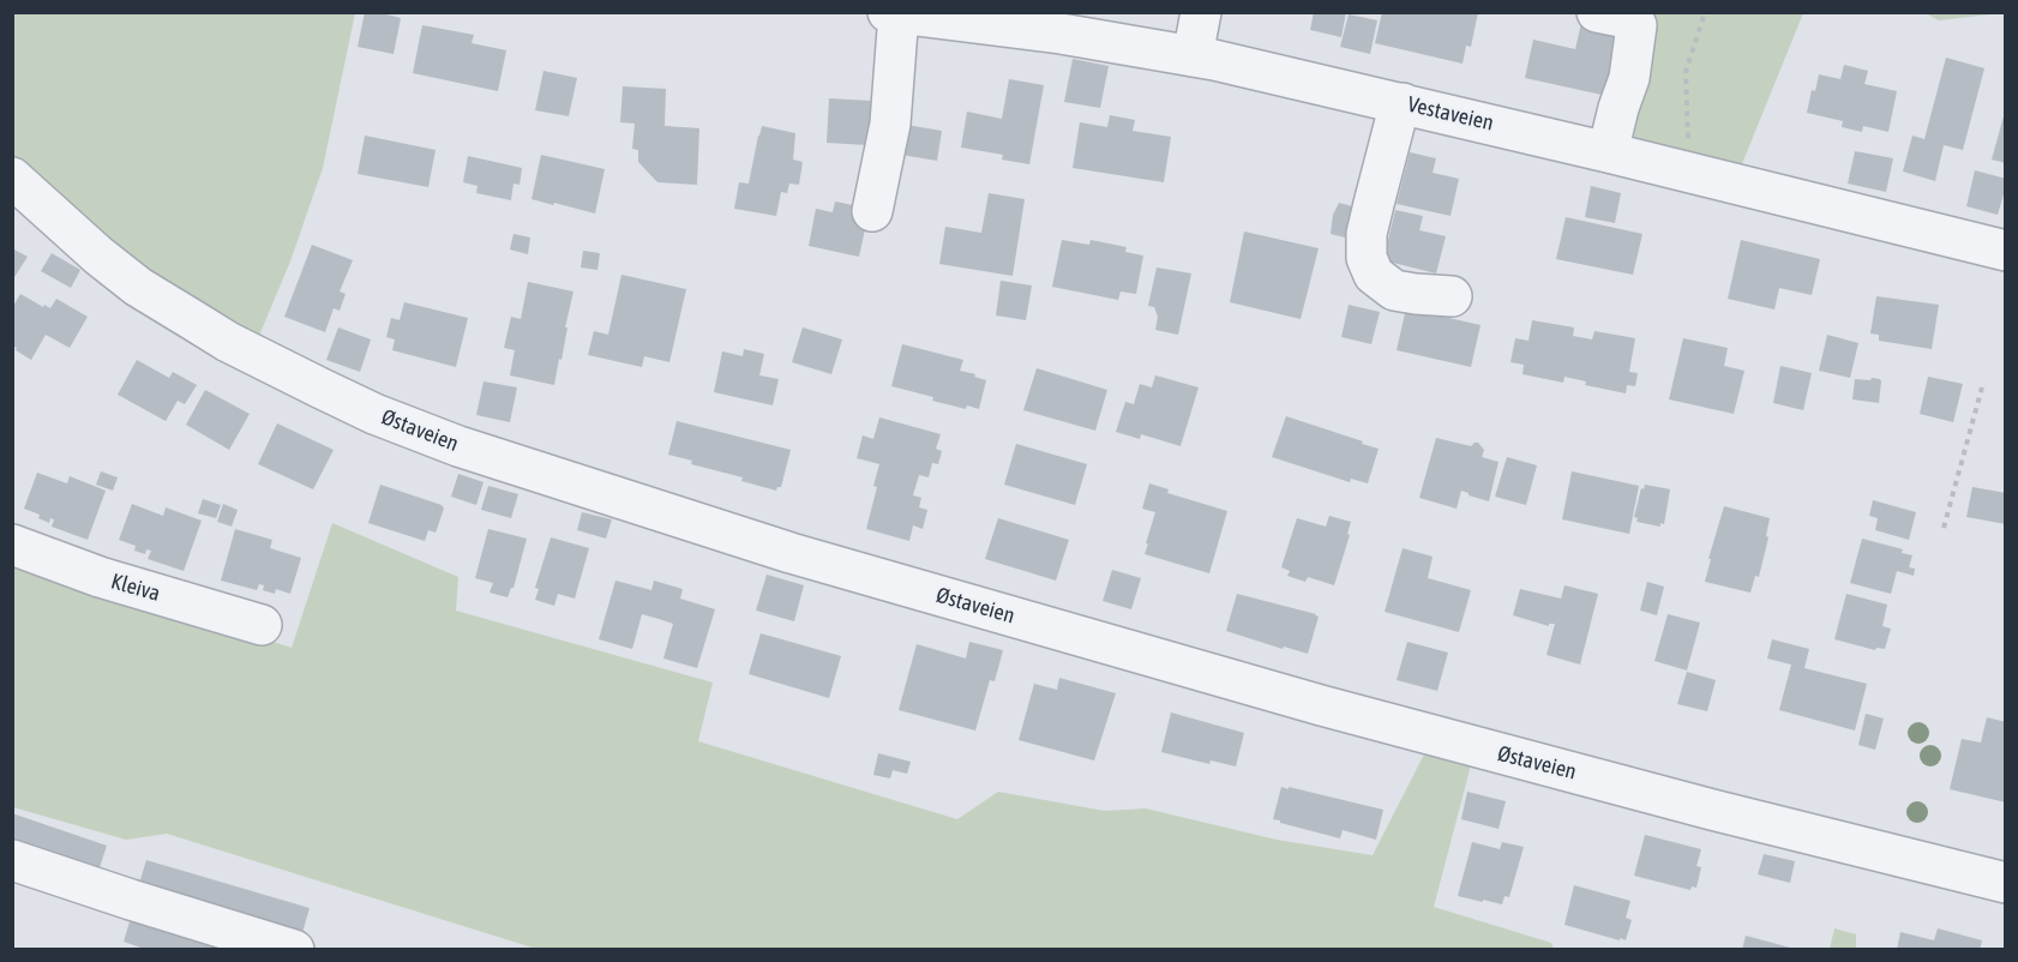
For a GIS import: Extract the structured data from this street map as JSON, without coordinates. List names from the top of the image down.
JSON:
{
  "streets": {
    "street": ["Vestaveien", "Østaveien", "Kleiva"]
  }
}
